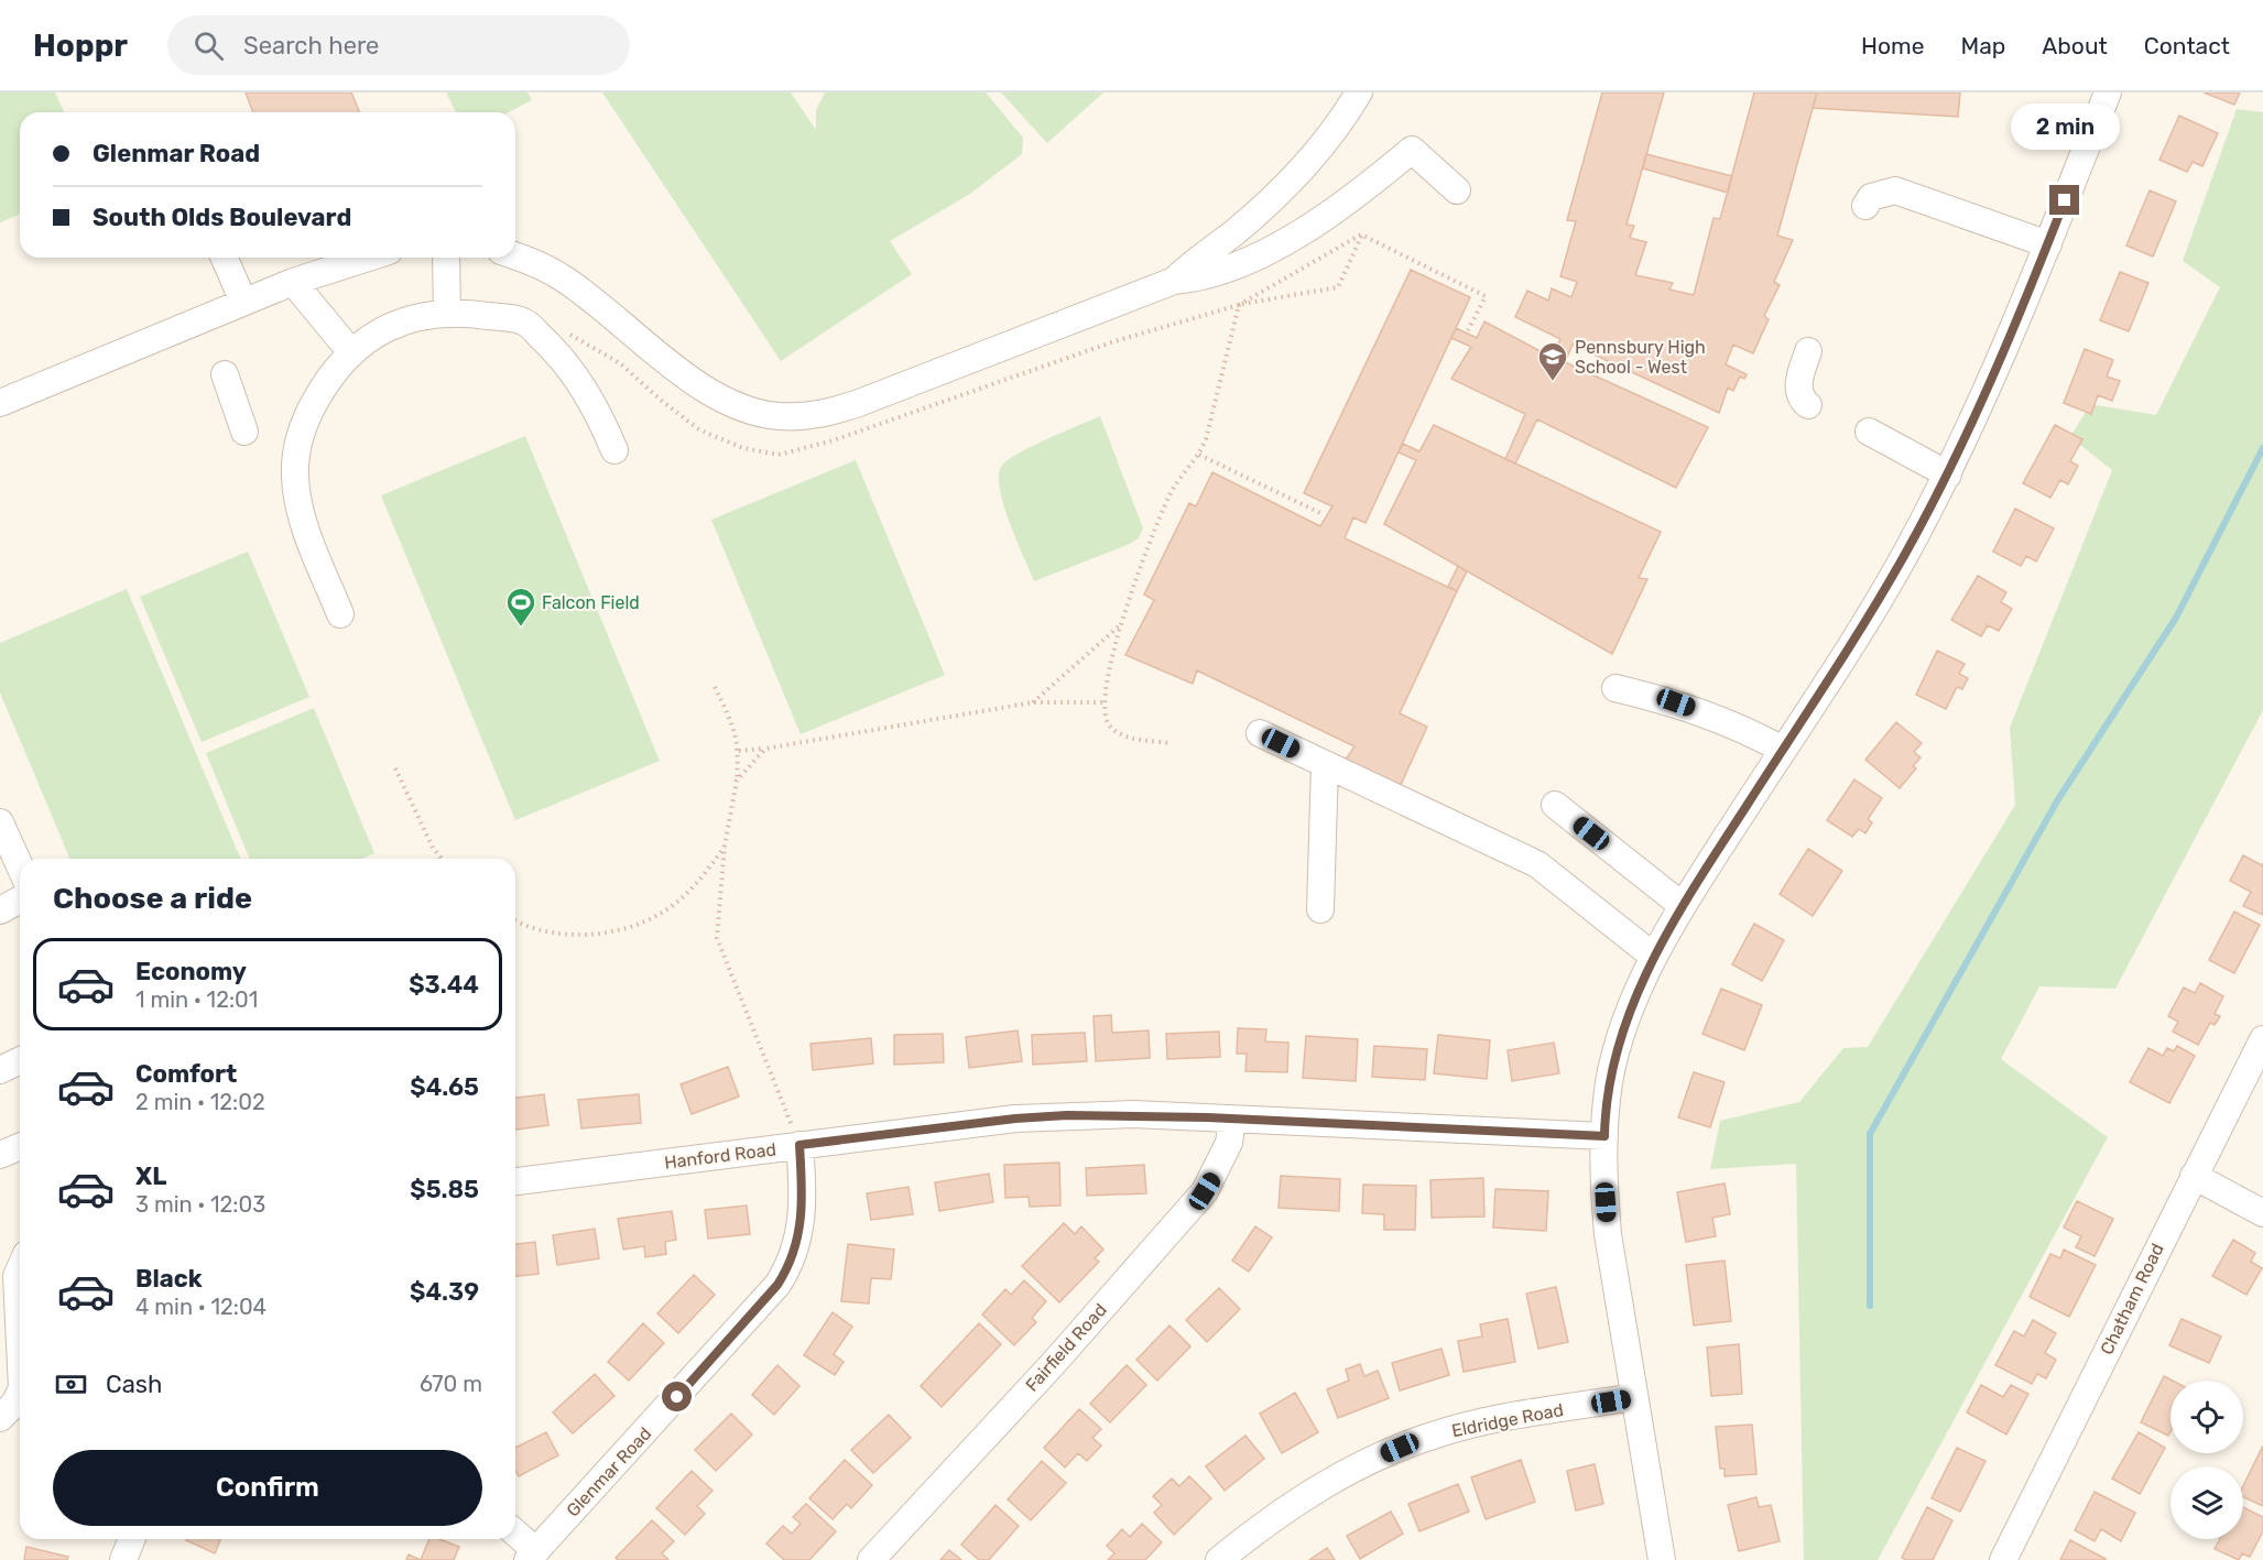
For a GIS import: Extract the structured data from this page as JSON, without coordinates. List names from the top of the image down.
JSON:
{
  "streets": {
    "street": [
      "Hanford Road",
      "Chatham Road",
      "Fairfield Road",
      "Eldridge Road",
      "Glenmar Road"
    ]
  },
  "crossings": [
    ["Hanford Road", "Fairfield Road"],
    ["Hanford Road", "Glenmar Road"]
  ],
  "places": {
    "school or university": ["Pennsbury High School - West"],
    "sports": ["Falcon Field"]
  },
  "page": {
    "header": "Hoppr",
    "search": "Search here",
    "nav": [
      "Home",
      "Map",
      "About",
      "Contact"
    ],
    "bubble": "2 min",
    "banner": ["Glenmar Road", "South Olds Boulevard"],
    "heading": "Choose a ride",
    "list": [
      {
        "name": "Economy",
        "note": "1 min · 12:01",
        "value": "$3.44"
      },
      {
        "name": "Comfort",
        "note": "2 min · 12:02",
        "value": "$4.65"
      },
      {
        "name": "XL",
        "note": "3 min · 12:03",
        "value": "$5.85"
      },
      {
        "name": "Black",
        "note": "4 min · 12:04",
        "value": "$4.39"
      }
    ],
    "pay": ["Cash", "670 m"],
    "buttons": "Confirm"
  }
}
